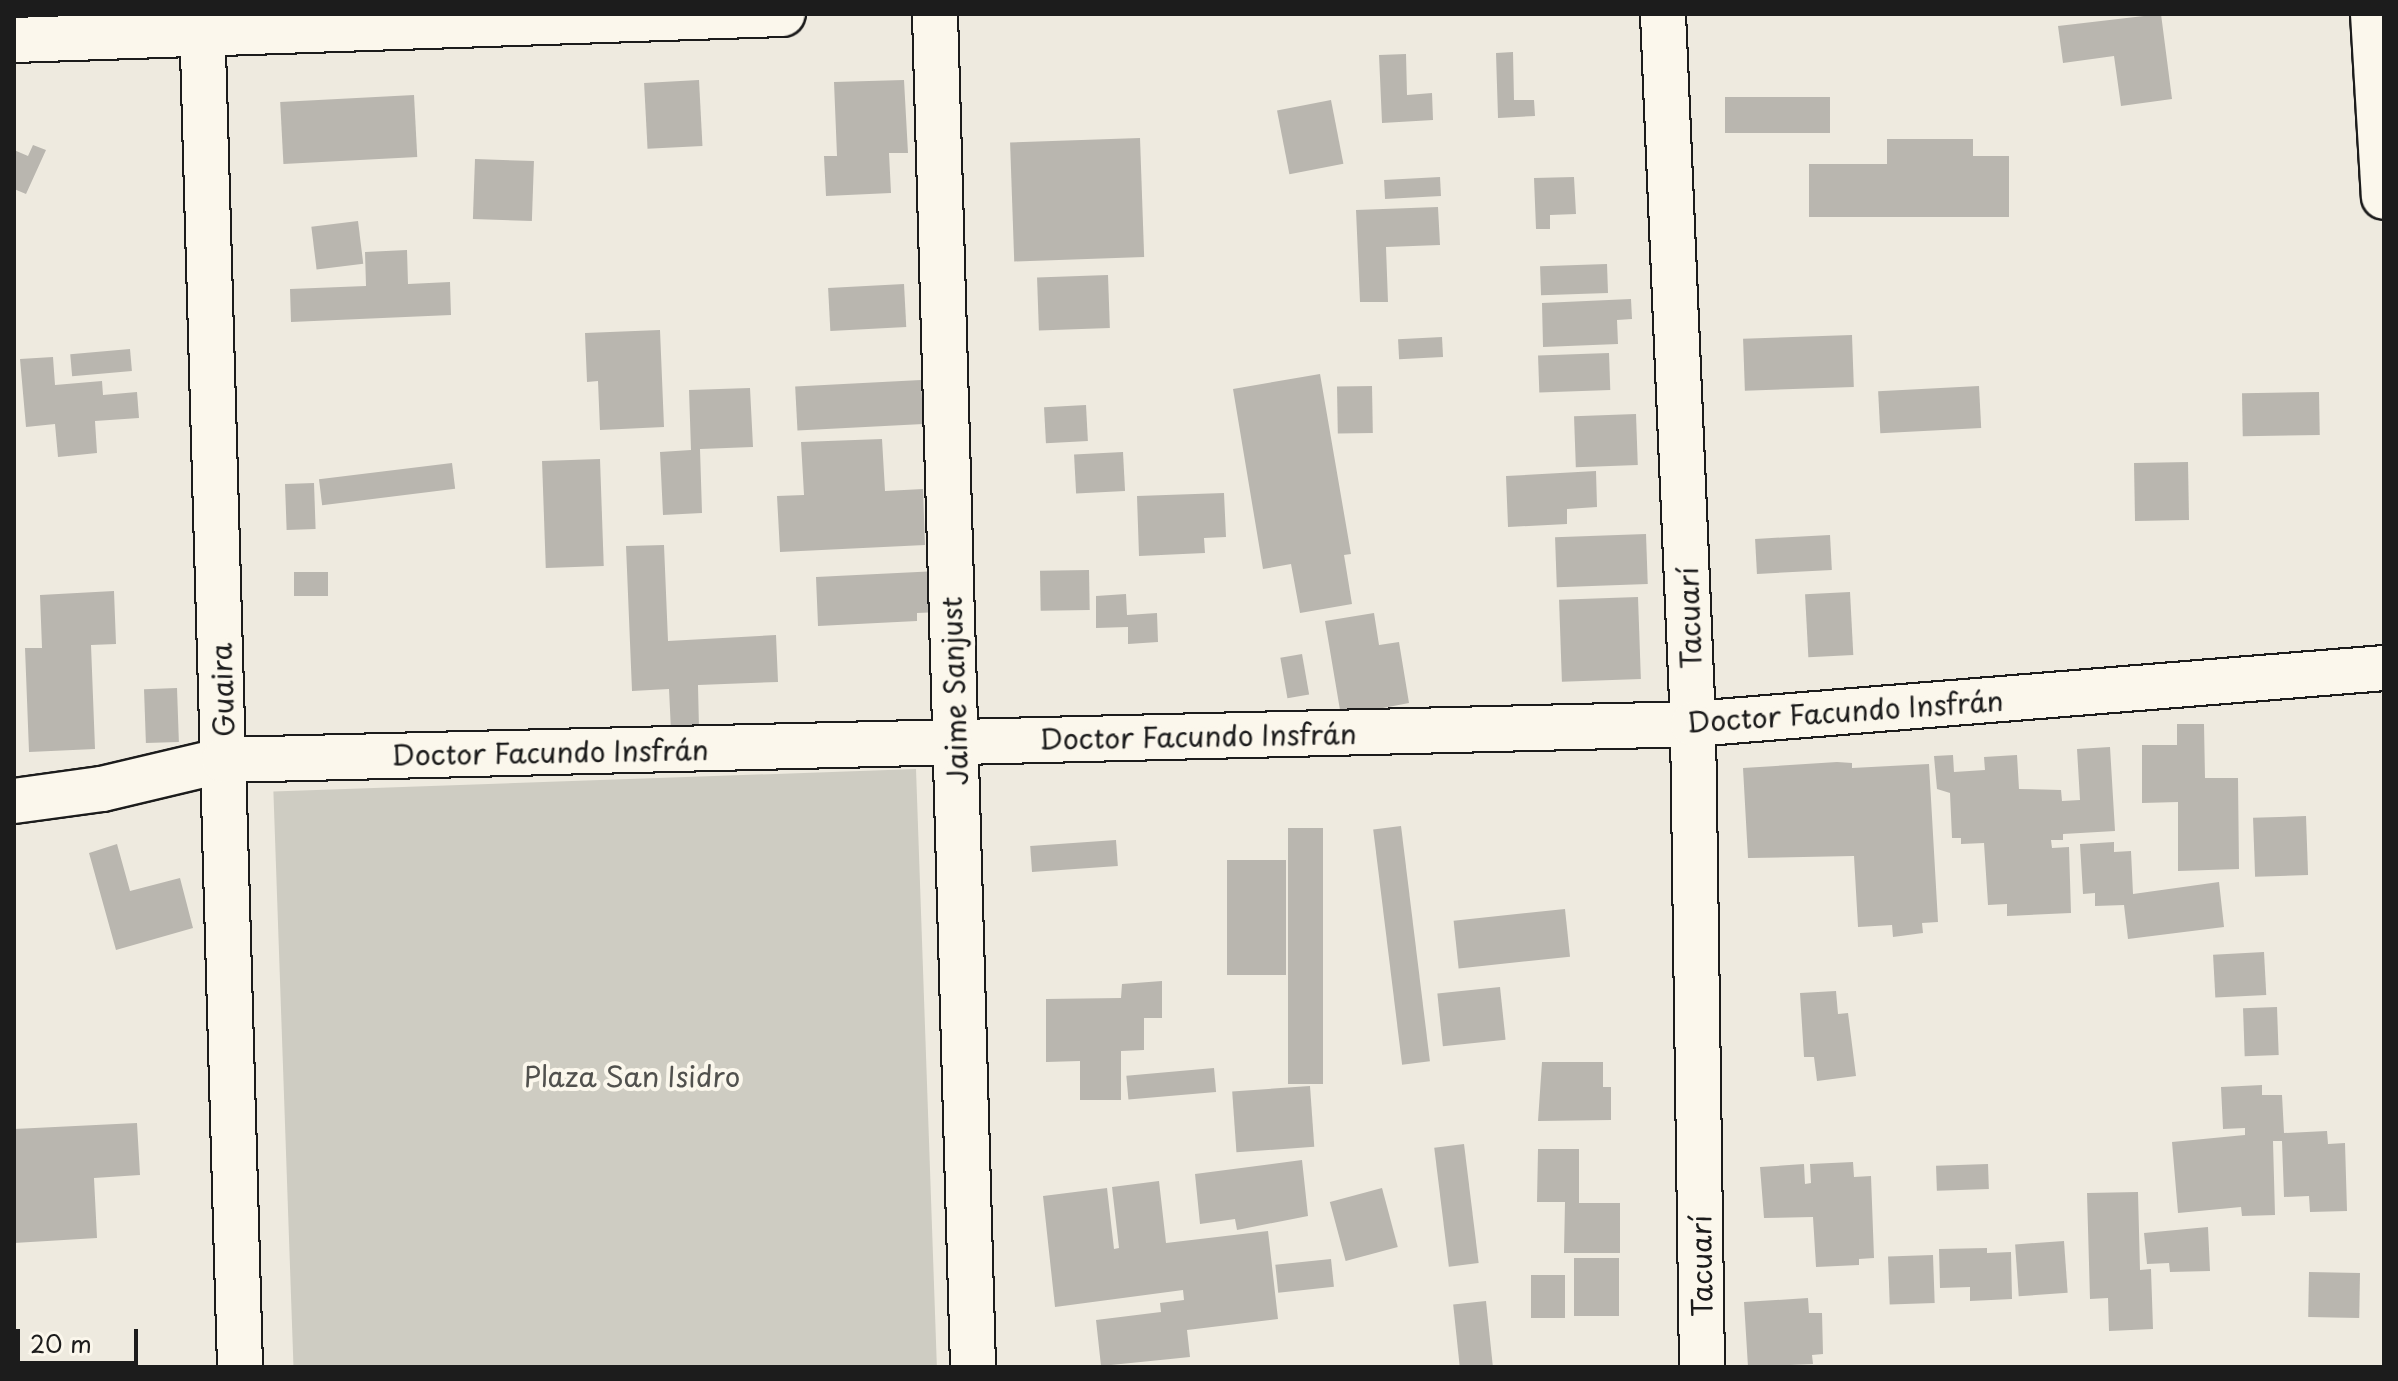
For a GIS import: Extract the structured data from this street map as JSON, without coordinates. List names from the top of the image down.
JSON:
{
  "streets": {
    "street": [
      "Tacuarí",
      "Guaira",
      "Jaime Sanjust",
      "Doctor Facundo Insfrán"
    ]
  },
  "crossings": [
    ["Tacuarí", "Doctor Facundo Insfrán"],
    ["Guaira", "Doctor Facundo Insfrán"],
    ["Jaime Sanjust", "Doctor Facundo Insfrán"]
  ],
  "parks": ["Plaza San Isidro"],
  "scale_bar": "20 m"
}
